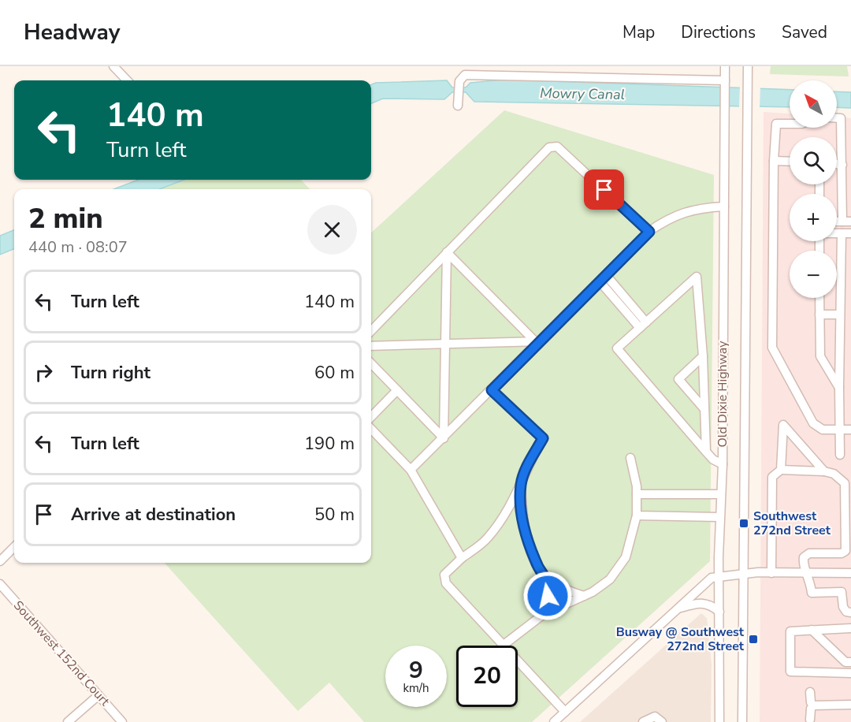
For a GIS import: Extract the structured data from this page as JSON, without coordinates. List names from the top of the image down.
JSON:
{
  "streets": {
    "street": ["Old Dixie Highway", "Southwest 152nd Court"]
  },
  "water": ["Mowry Canal"],
  "places": {
    "transit": ["Southwest 272nd Street", "Busway @ Southwest 272nd Street"]
  },
  "north": "top left",
  "page": {
    "header": "Headway",
    "nav": ["Map", "Directions", "Saved"],
    "map_buttons": ["+", "−"],
    "turn": ["140 m", "Turn left"],
    "heading": ["2 min", "440 m · 08:07"],
    "list": [
      {
        "name": "Turn left",
        "value": "140 m"
      },
      {
        "name": "Turn right",
        "value": "60 m"
      },
      {
        "name": "Turn left",
        "value": "190 m"
      },
      {
        "name": "Arrive at destination",
        "value": "50 m"
      }
    ],
    "speed": "9 km/h",
    "limit": "20"
  }
}
